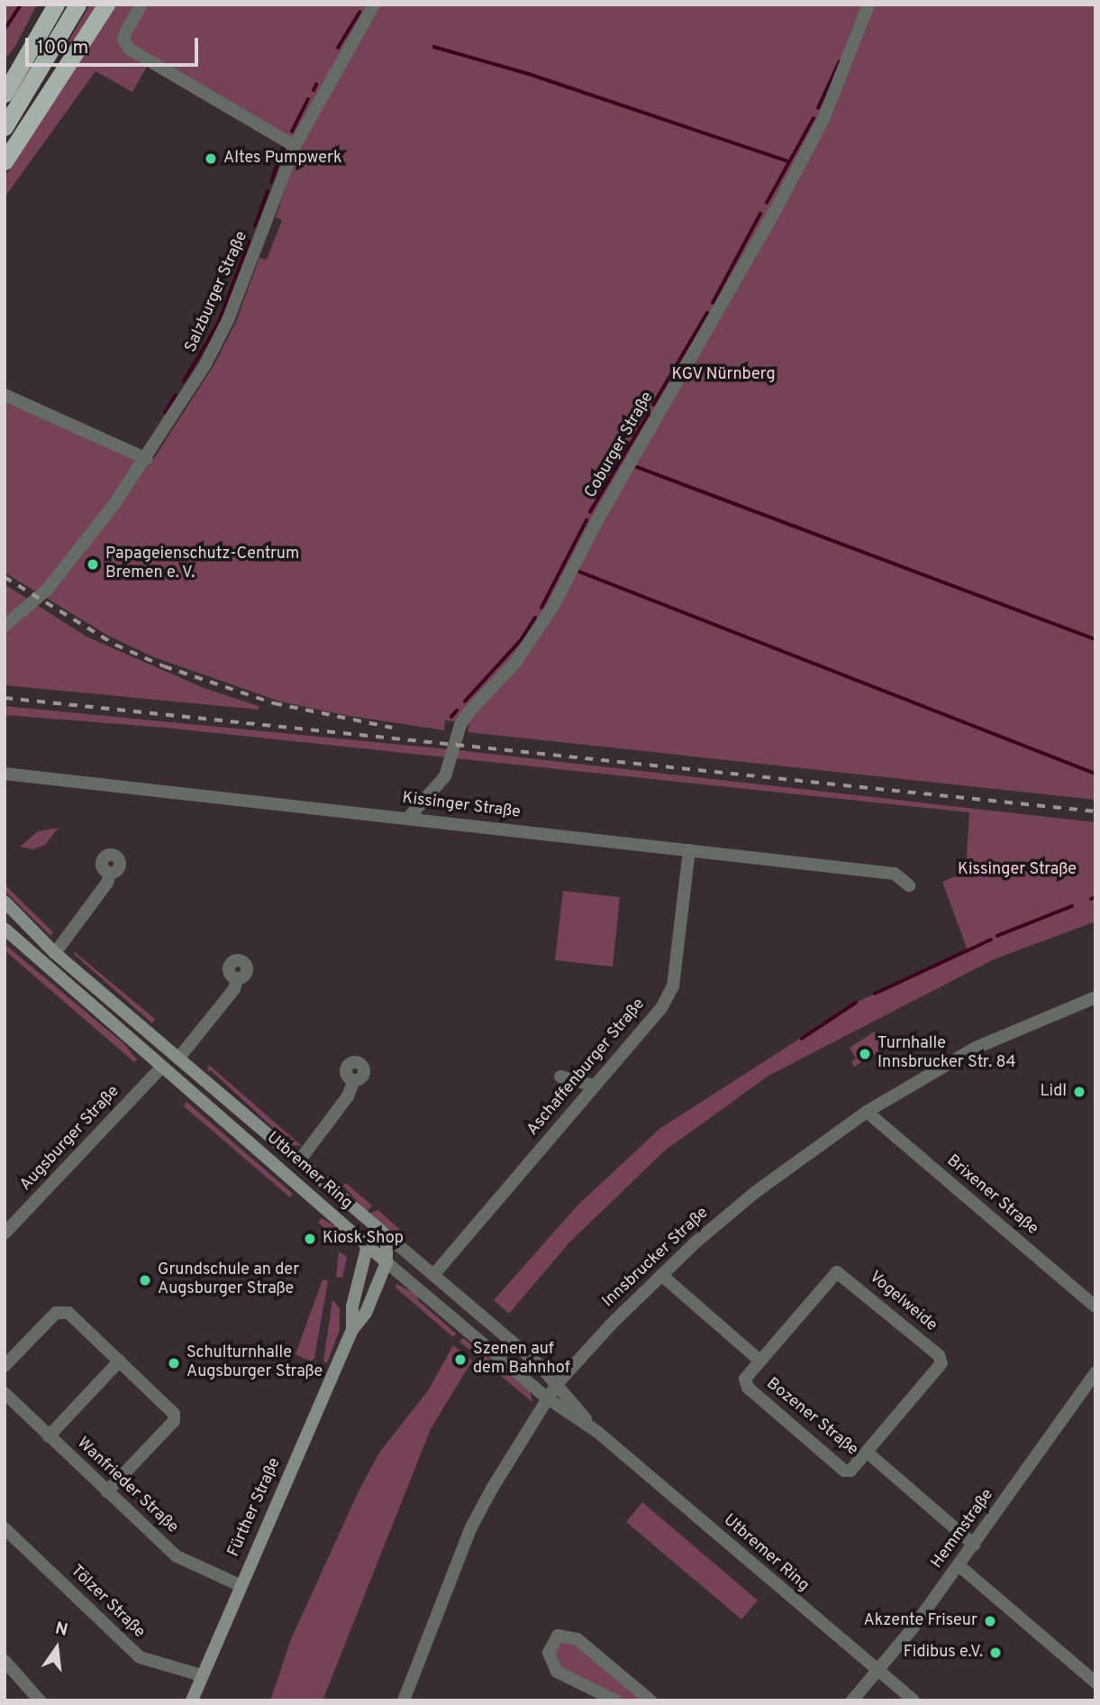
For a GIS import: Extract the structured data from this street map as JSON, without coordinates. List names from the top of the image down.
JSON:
{
  "streets": {
    "main road": ["Utbremer Ring", "Fürther Straße"],
    "street": [
      "Salzburger Straße",
      "Coburger Straße",
      "Kissinger Straße",
      "Aschaffenburger Straße",
      "Augsburger Straße",
      "Brixener Straße",
      "Innsbrucker Straße",
      "Vogelweide",
      "Bozener Straße",
      "Wanfrieder Straße",
      "Hemmstraße",
      "Tölzer Straße"
    ]
  },
  "crossings": [
    ["Coburger Straße", "Kissinger Straße"],
    ["Kissinger Straße", "Aschaffenburger Straße"],
    ["Aschaffenburger Straße", "Utbremer Ring"],
    ["Augsburger Straße", "Utbremer Ring"],
    ["Utbremer Ring", "Innsbrucker Straße"],
    ["Utbremer Ring", "Fürther Straße"],
    ["Utbremer Ring", "Hemmstraße"],
    ["Brixener Straße", "Innsbrucker Straße"],
    ["Innsbrucker Straße", "Bozener Straße"],
    ["Vogelweide", "Bozener Straße"],
    ["Bozener Straße", "Hemmstraße"],
    ["Wanfrieder Straße", "Fürther Straße"],
    ["Fürther Straße", "Tölzer Straße"]
  ],
  "parks": ["KGV Nürnberg", "Kissinger Straße"],
  "places": [
    "Altes Pumpwerk",
    "Papageienschutz-Centrum Bremen e. V.",
    "Turnhalle Innsbrucker Str. 84",
    "Lidl",
    "Kiosk Shop",
    "Grundschule an der Augsburger Straße",
    "Szenen auf dem Bahnhof",
    "Schulturnhalle Augsburger Straße",
    "Akzente Friseur",
    "Fidibus e.V."
  ],
  "scale_bar": "100 m",
  "north": "top"
}
